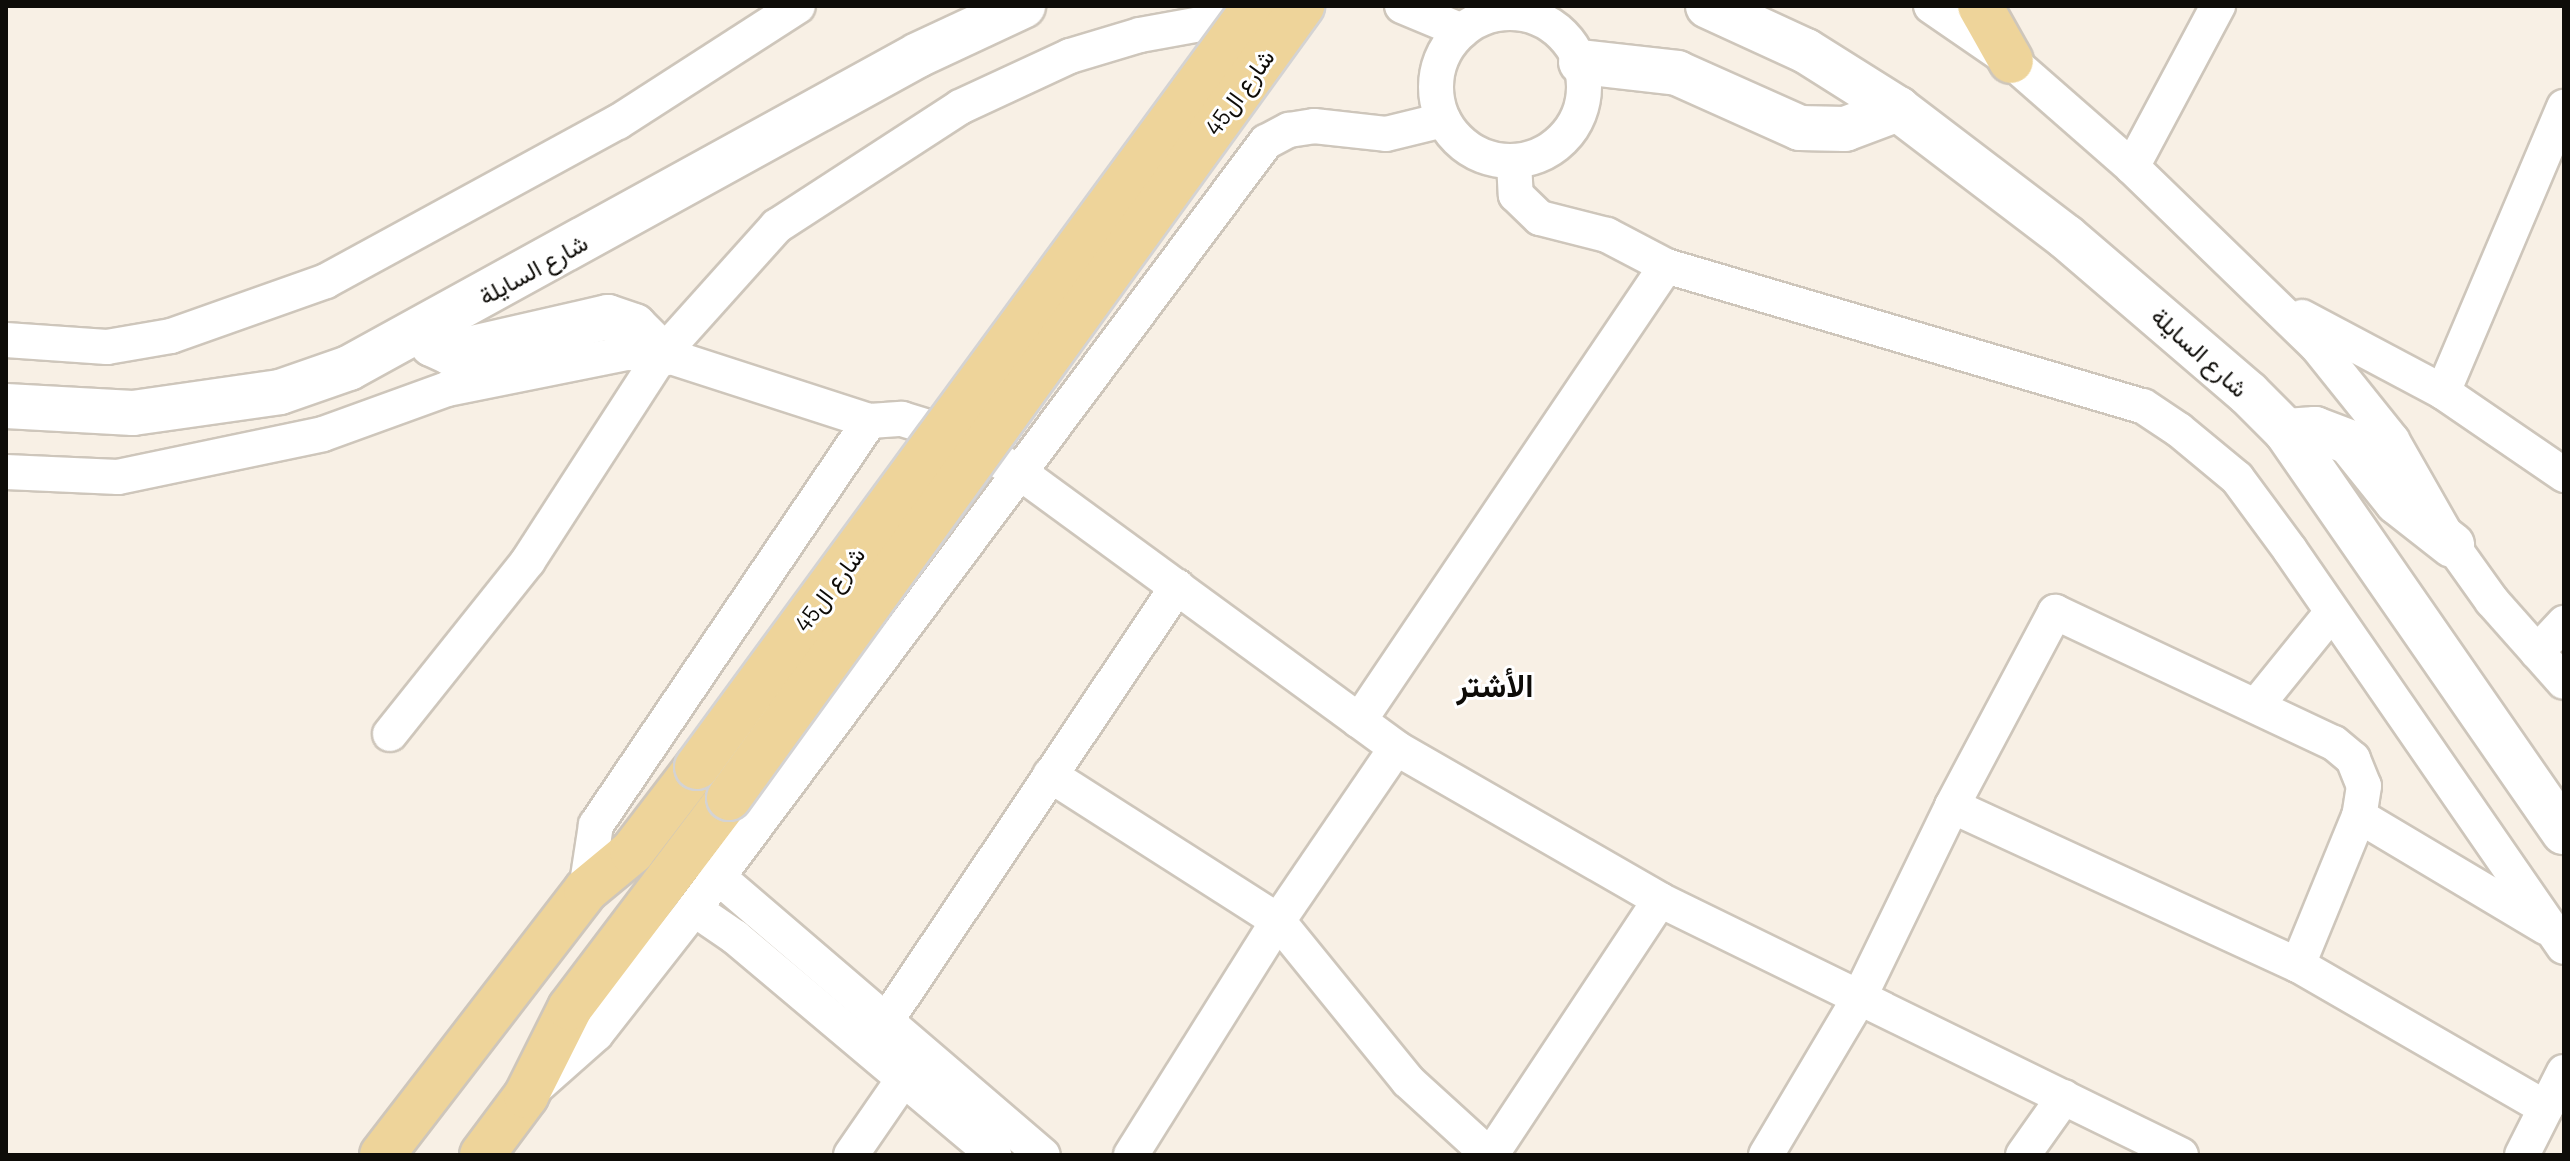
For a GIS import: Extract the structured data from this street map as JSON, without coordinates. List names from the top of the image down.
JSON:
{
  "streets": {
    "main road": ["شارع ال45", "شارع السايلة"]
  },
  "districts": ["الأشتر"]
}
